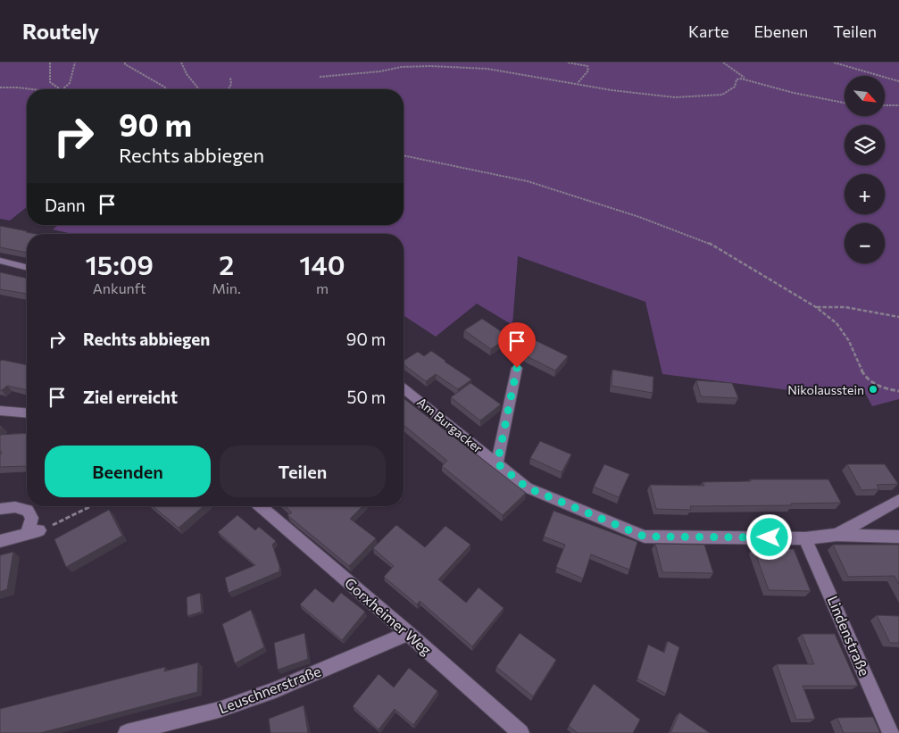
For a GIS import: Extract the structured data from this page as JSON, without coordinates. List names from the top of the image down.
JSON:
{
  "streets": {
    "street": [
      "Am Burgacker",
      "Gorxheimer Weg",
      "Lindenstraße",
      "Leuschnerstraße"
    ]
  },
  "crossings": [
    ["Am Burgacker", "Lindenstraße"],
    ["Gorxheimer Weg", "Leuschnerstraße"]
  ],
  "places": ["Nikolausstein"],
  "north": "bottom right",
  "page": {
    "header": "Routely",
    "nav": ["Karte", "Ebenen", "Teilen"],
    "map_buttons": ["+", "−"],
    "turn": ["90 m", "Rechts abbiegen"],
    "then": "Dann",
    "eta": [
      "15:09",
      "Ankunft",
      "2",
      "Min.",
      "140",
      "m"
    ],
    "list": [
      {
        "name": "Rechts abbiegen",
        "value": "90 m"
      },
      {
        "name": "Ziel erreicht",
        "value": "50 m"
      }
    ],
    "buttons": ["Beenden", "Teilen"]
  }
}
